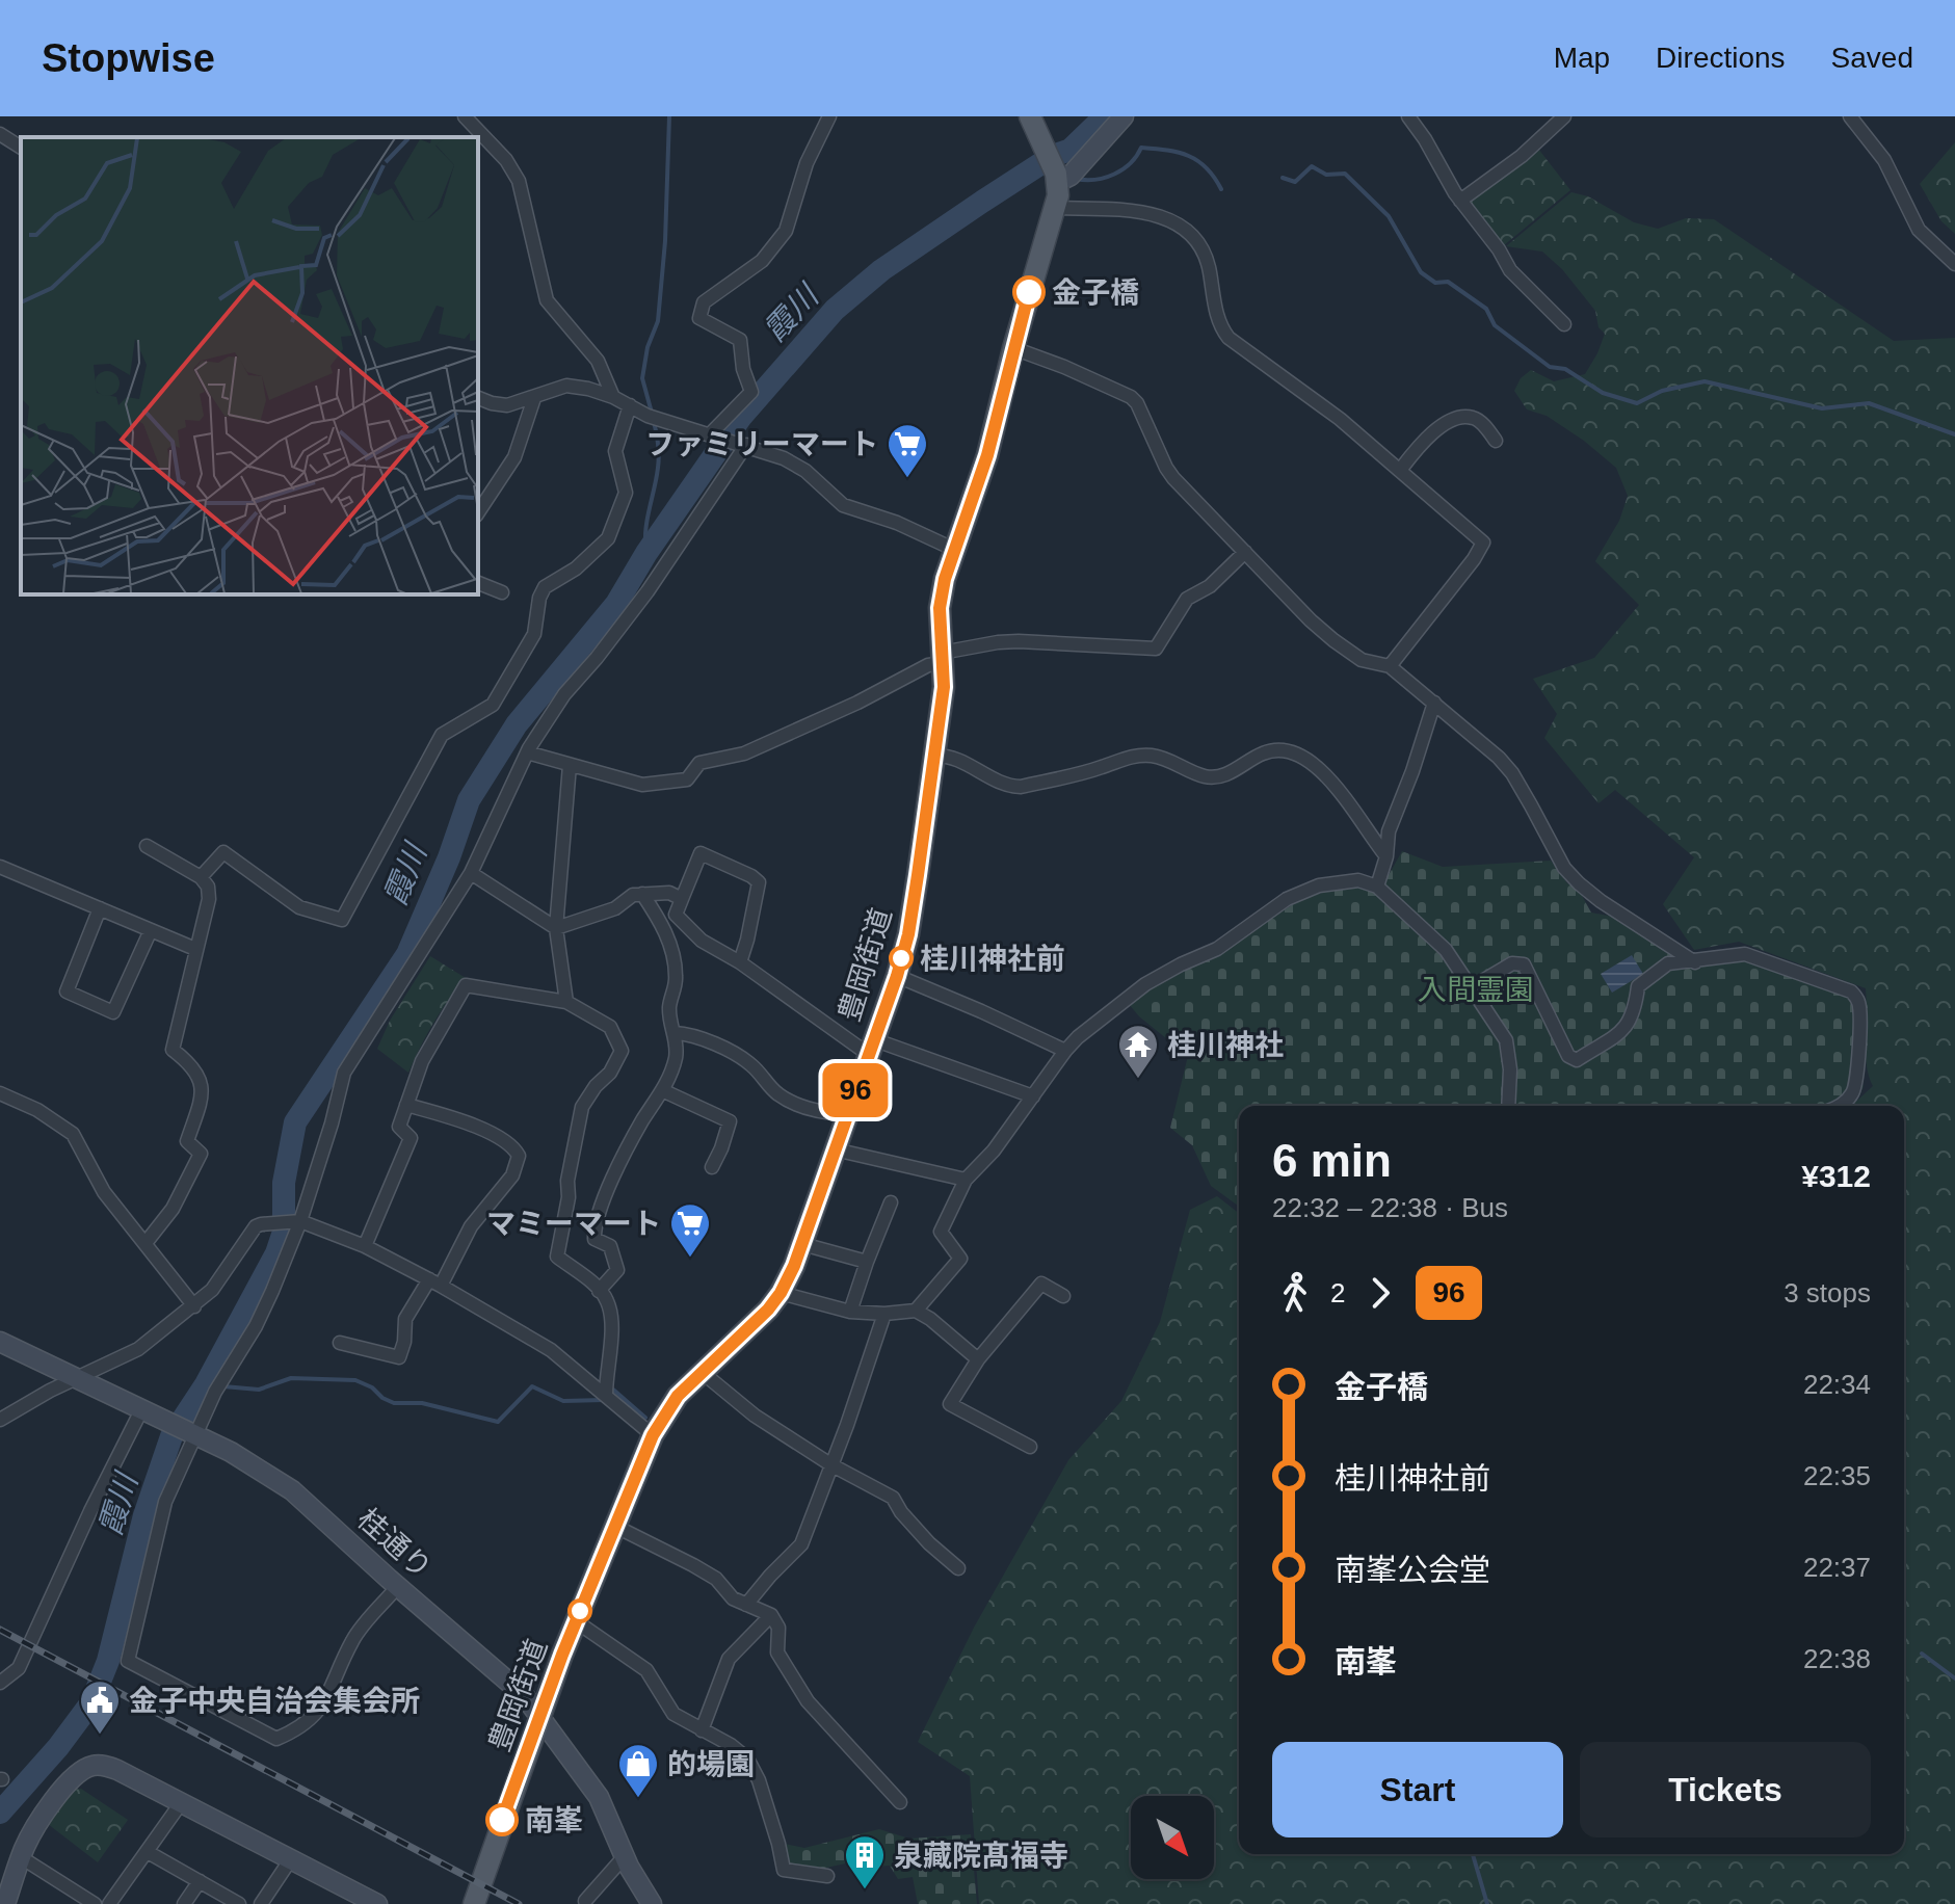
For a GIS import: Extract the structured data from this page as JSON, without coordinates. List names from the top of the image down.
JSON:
{
  "streets": {
    "main road": ["豊岡街道"],
    "street": ["桂通り"]
  },
  "crossings": [
    ["豊岡街道", "桂通り"]
  ],
  "water": ["霞川"],
  "parks": ["入間霊園"],
  "places": {
    "other": ["金子橋", "桂川神社前", "南峯"],
    "supermarket": ["ファミリーマート", "マミーマート"],
    "temple": ["桂川神社"],
    "public building": ["金子中央自治会集会所"],
    "shop": ["的場園"],
    "building": ["泉藏院髙福寺"]
  },
  "lines": ["bus line 96"],
  "north": "bottom right",
  "page": {
    "header": "Stopwise",
    "nav": ["Map", "Directions", "Saved"],
    "on_map": "96",
    "heading": ["6 min", "22:32 – 22:38 · Bus", "¥312"],
    "legs": ["2", "96", "3 stops"],
    "list": [
      {
        "name": "金子橋",
        "value": "22:34"
      },
      {
        "name": "桂川神社前",
        "value": "22:35"
      },
      {
        "name": "南峯公会堂",
        "value": "22:37"
      },
      {
        "name": "南峯",
        "value": "22:38"
      }
    ],
    "buttons": ["Start", "Tickets"]
  }
}
